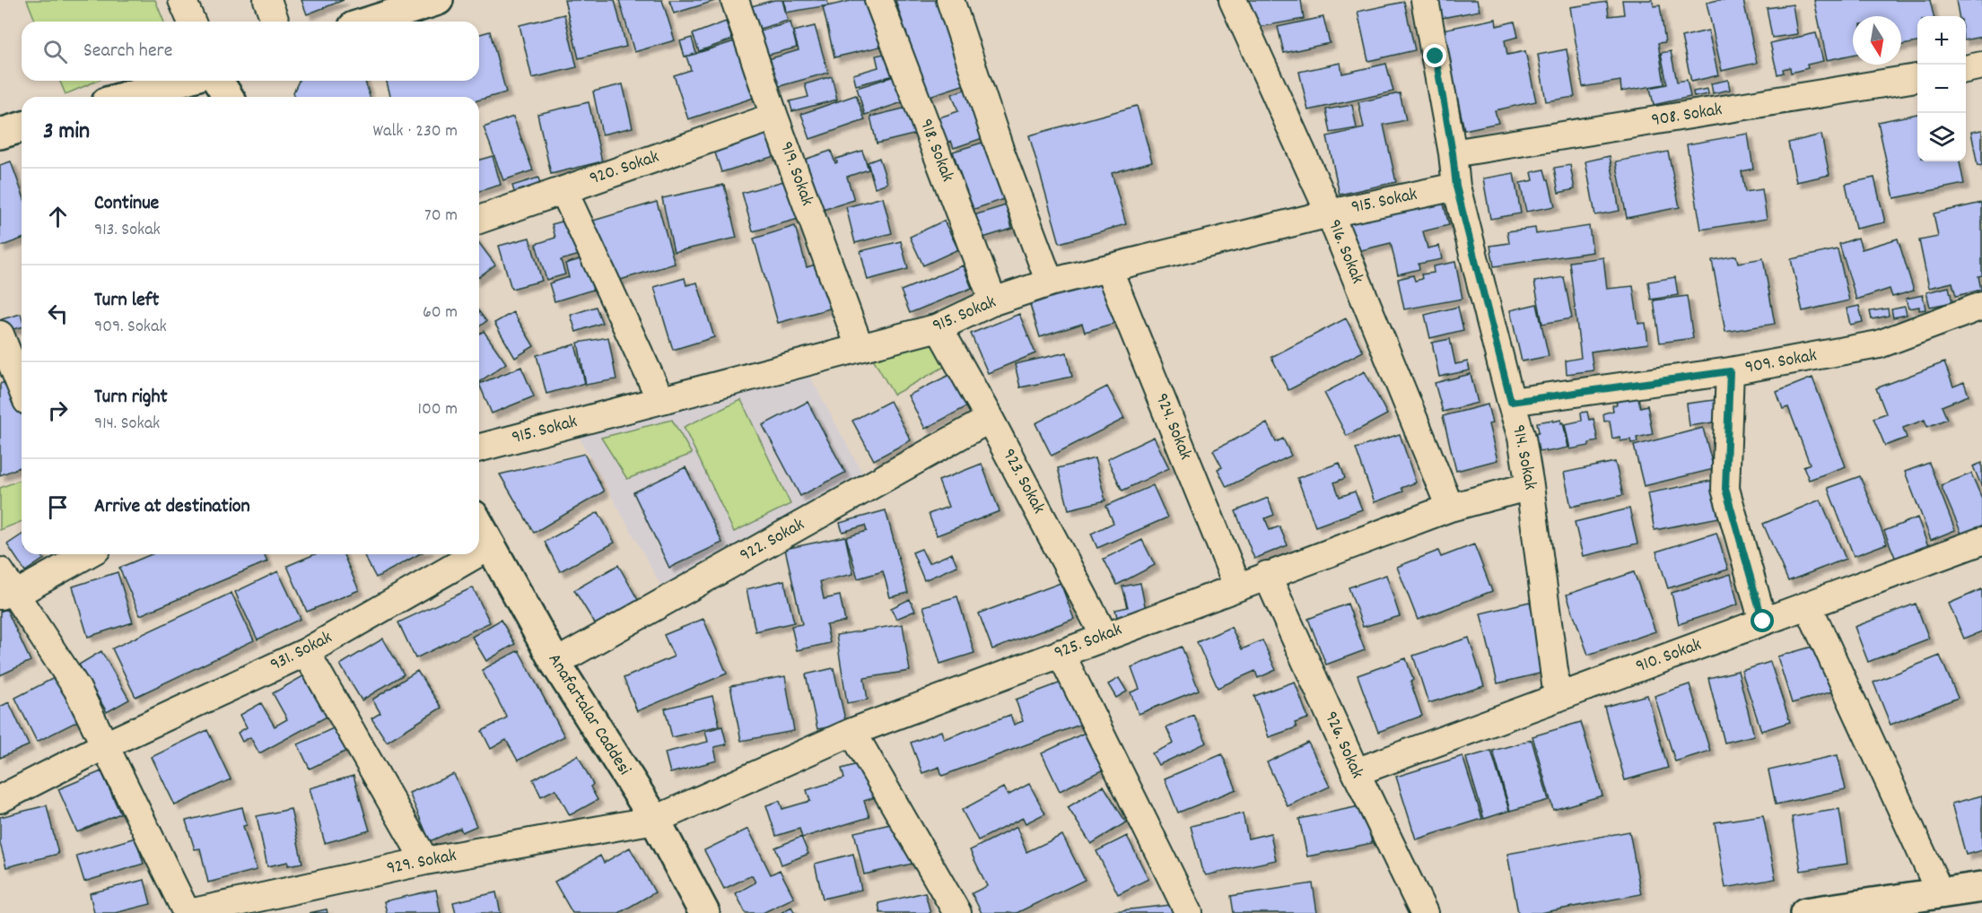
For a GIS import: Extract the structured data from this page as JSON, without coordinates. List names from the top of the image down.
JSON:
{
  "streets": {
    "street": [
      "908. Sokak",
      "918. Sokak",
      "920. Sokak",
      "919. Sokak",
      "915. Sokak",
      "916. Sokak",
      "909. Sokak",
      "924. Sokak",
      "914. Sokak",
      "923. Sokak",
      "922. Sokak",
      "925. Sokak",
      "931. Sokak",
      "910. Sokak",
      "Anafartalar Caddesi",
      "926. Sokak",
      "929. Sokak"
    ]
  },
  "crossings": [
    ["908. Sokak", "914. Sokak"],
    ["918. Sokak", "915. Sokak"],
    ["920. Sokak", "919. Sokak"],
    ["919. Sokak", "915. Sokak"],
    ["915. Sokak", "916. Sokak"],
    ["915. Sokak", "924. Sokak"],
    ["915. Sokak", "914. Sokak"],
    ["915. Sokak", "923. Sokak"],
    ["916. Sokak", "925. Sokak"],
    ["909. Sokak", "914. Sokak"],
    ["924. Sokak", "925. Sokak"],
    ["914. Sokak", "925. Sokak"],
    ["914. Sokak", "910. Sokak"],
    ["923. Sokak", "922. Sokak"],
    ["923. Sokak", "925. Sokak"],
    ["922. Sokak", "Anafartalar Caddesi"],
    ["925. Sokak", "Anafartalar Caddesi"],
    ["925. Sokak", "926. Sokak"],
    ["925. Sokak", "929. Sokak"],
    ["931. Sokak", "Anafartalar Caddesi"],
    ["910. Sokak", "926. Sokak"],
    ["Anafartalar Caddesi", "929. Sokak"]
  ],
  "north": "bottom",
  "page": {
    "map_buttons": ["+", "−"],
    "search": "Search here",
    "heading": ["3 min", "Walk · 230 m"],
    "list": [
      ["Continue", "913. Sokak", "70 m"],
      ["Turn left", "909. Sokak", "60 m"],
      ["Turn right", "914. Sokak", "100 m"],
      "Arrive at destination"
    ]
  }
}
